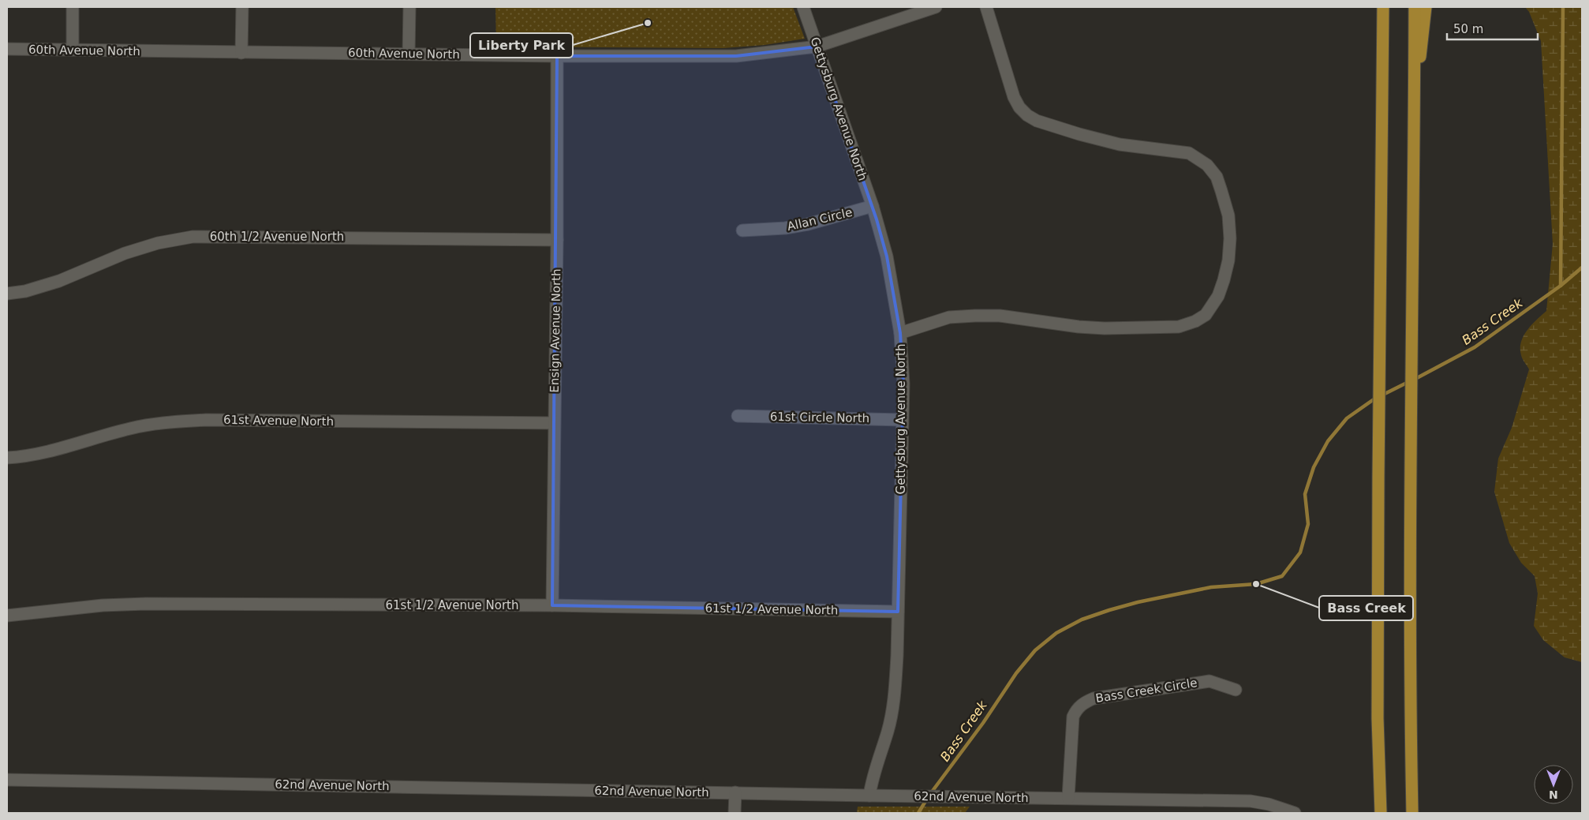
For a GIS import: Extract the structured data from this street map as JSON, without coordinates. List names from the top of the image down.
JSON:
{
  "streets": {
    "street": [
      "60th Avenue North",
      "Gettysburg Avenue North",
      "Allan Circle",
      "60th 1/2 Avenue North",
      "Ensign Avenue North",
      "61st Circle North",
      "61st Avenue North",
      "61st 1/2 Avenue North",
      "Bass Creek Circle",
      "62nd Avenue North"
    ]
  },
  "crossings": [
    ["60th Avenue North", "Gettysburg Avenue North"],
    ["60th Avenue North", "Ensign Avenue North"],
    ["Gettysburg Avenue North", "Allan Circle"],
    ["Gettysburg Avenue North", "61st Circle North"],
    ["Gettysburg Avenue North", "61st 1/2 Avenue North"],
    ["Gettysburg Avenue North", "62nd Avenue North"],
    ["60th 1/2 Avenue North", "Ensign Avenue North"],
    ["Ensign Avenue North", "61st Avenue North"],
    ["Ensign Avenue North", "61st 1/2 Avenue North"],
    ["Bass Creek Circle", "62nd Avenue North"]
  ],
  "water": ["Bass Creek"],
  "places": ["Liberty Park", "Bass Creek"],
  "scale_bar": "50 m",
  "north": "bottom"
}
